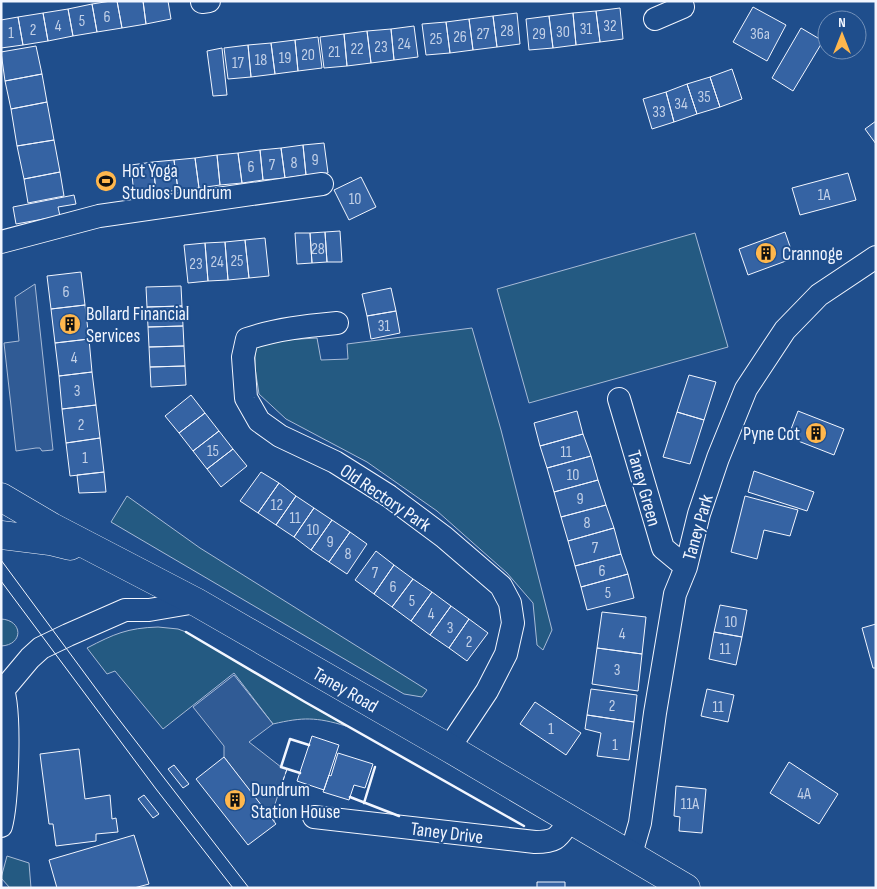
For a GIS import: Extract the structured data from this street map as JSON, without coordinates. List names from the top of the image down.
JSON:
{
  "streets": {
    "main road": ["Taney Road"],
    "street": [
      "Taney Green",
      "Old Rectory Park",
      "Taney Park",
      "Taney Drive"
    ]
  },
  "crossings": [
    ["Taney Green", "Taney Park"],
    ["Old Rectory Park", "Taney Road"],
    ["Taney Park", "Taney Road"],
    ["Taney Road", "Taney Drive"]
  ],
  "places": {
    "sports": ["Hot Yoga Studios Dundrum"],
    "building": [
      "Crannoge",
      "Bollard Financial Services",
      "Pyne Cot",
      "Dundrum Station House"
    ]
  },
  "house_numbers": [
    "6",
    "5",
    "4",
    "32",
    "31",
    "2",
    "28",
    "30",
    "1",
    "27",
    "29",
    "36a",
    "26",
    "25",
    "24",
    "23",
    "22",
    "21",
    "20",
    "19",
    "18",
    "17",
    "35",
    "34",
    "33",
    "9",
    "8",
    "7",
    "6",
    "1A",
    "10",
    "28",
    "25",
    "24",
    "23",
    "6",
    "31",
    "4",
    "3",
    "2",
    "15",
    "11",
    "1",
    "10",
    "9",
    "12",
    "11",
    "8",
    "10",
    "9",
    "7",
    "8",
    "6",
    "7",
    "6",
    "5",
    "5",
    "4",
    "10",
    "3",
    "4",
    "2",
    "11",
    "3",
    "2",
    "11",
    "1",
    "1",
    "4A",
    "11A"
  ],
  "north": "top"
}
